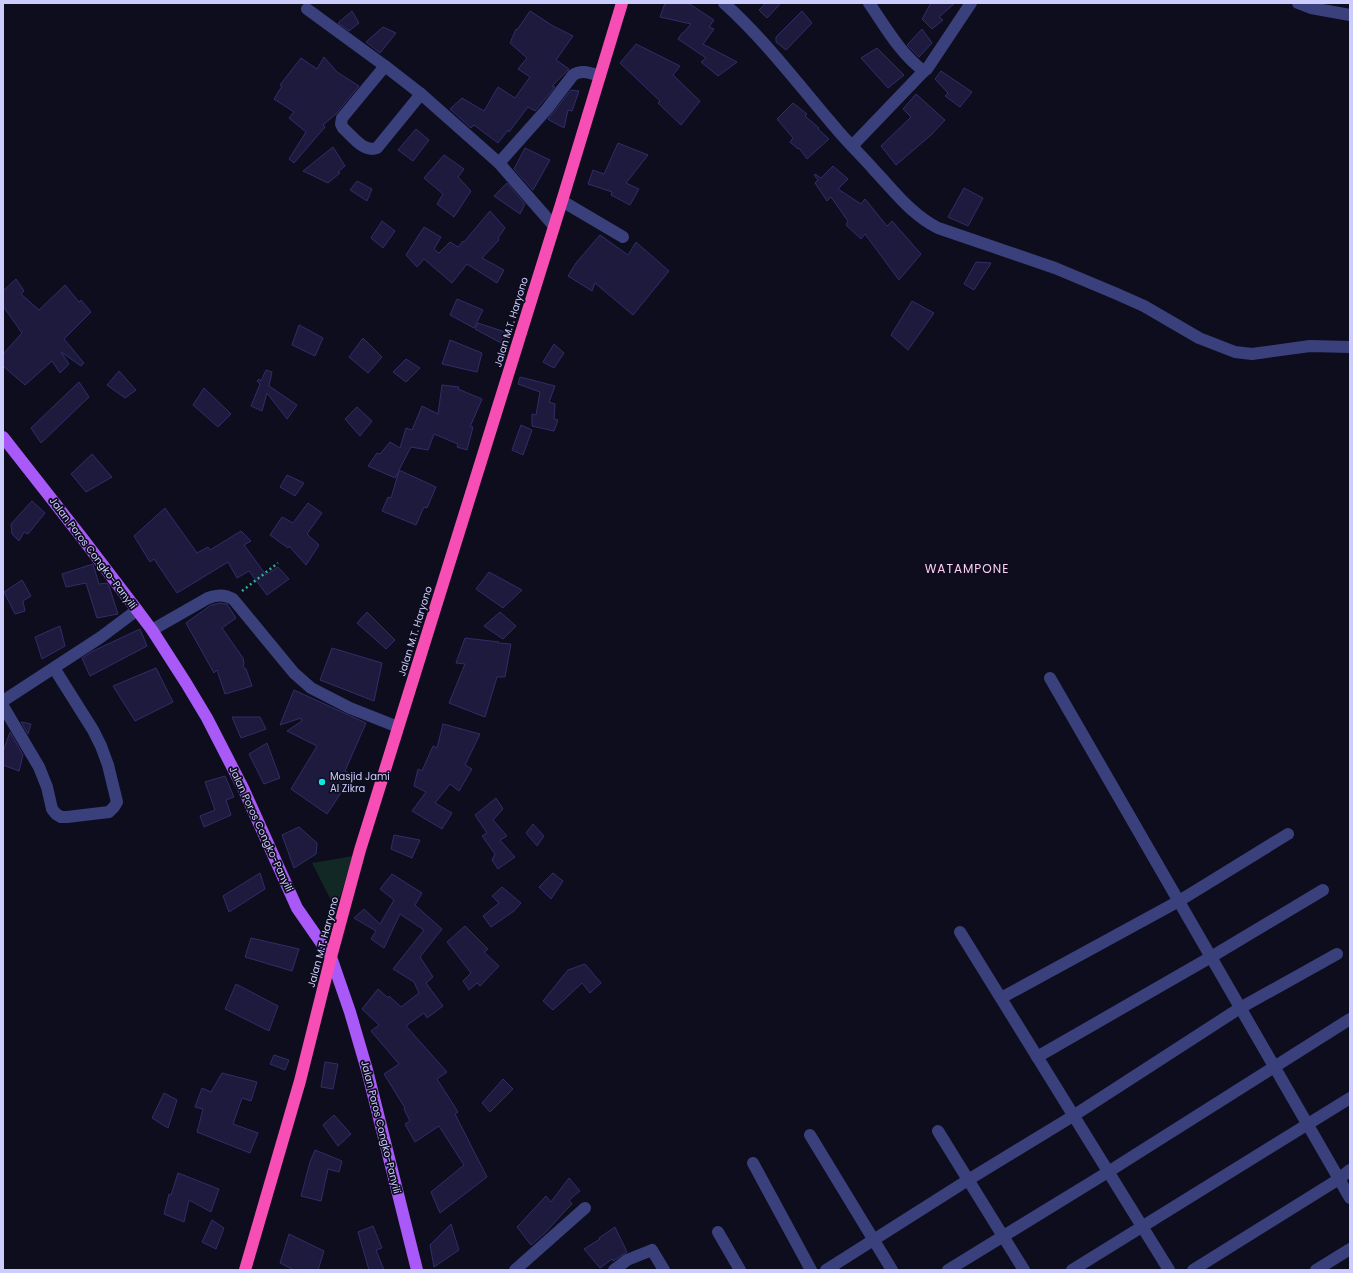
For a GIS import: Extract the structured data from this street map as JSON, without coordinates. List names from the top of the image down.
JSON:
{
  "streets": {
    "highway": ["Jalan M.T. Haryono"],
    "main road": ["Jalan Poros Congko-Panyili"]
  },
  "crossings": [
    ["Jalan M.T. Haryono", "Jalan Poros Congko-Panyili"]
  ],
  "districts": ["WATAMPONE"],
  "places": ["Masjid Jami Al Zikra"]
}
